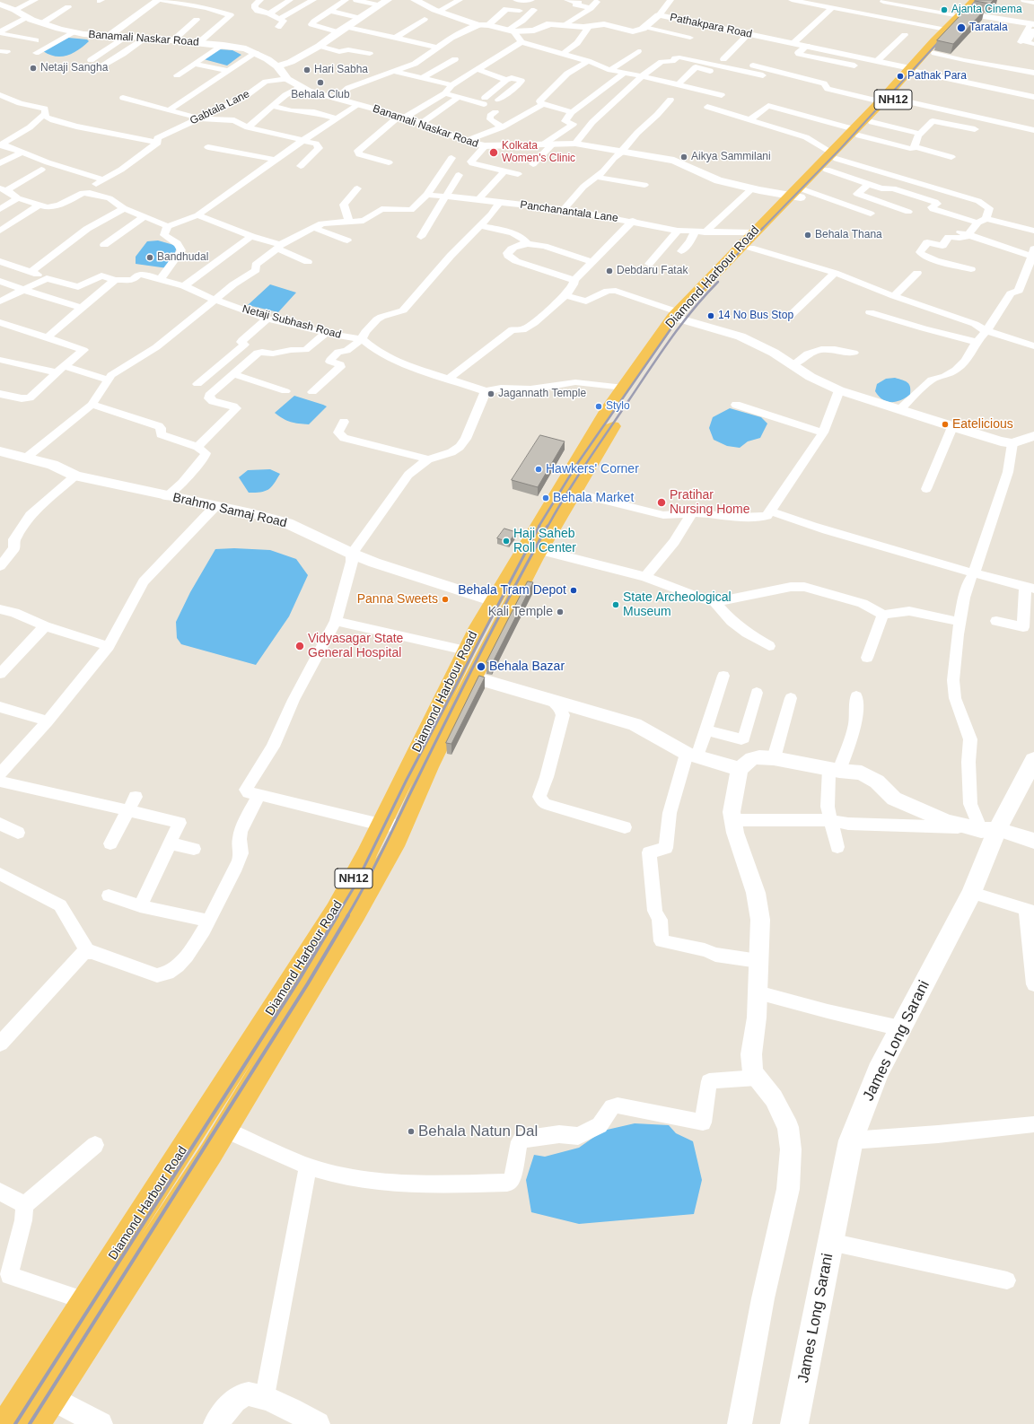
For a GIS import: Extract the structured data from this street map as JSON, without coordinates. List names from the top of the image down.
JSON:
{
  "streets": {
    "highway": ["NH12", "Diamond Harbour Road"],
    "main road": ["James Long Sarani"],
    "street": [
      "Pathakpara Road",
      "Banamali Naskar Road",
      "Gabtala Lane",
      "Panchanantala Lane",
      "Netaji Subhash Road",
      "Brahmo Samaj Road"
    ]
  },
  "crossings": [
    ["Pathakpara Road", "Diamond Harbour Road"],
    ["Banamali Naskar Road", "Gabtala Lane"],
    ["Banamali Naskar Road", "Diamond Harbour Road"],
    ["Panchanantala Lane", "Diamond Harbour Road"],
    ["Diamond Harbour Road", "Netaji Subhash Road"],
    ["Diamond Harbour Road", "Brahmo Samaj Road"]
  ],
  "places": [
    "Ajanta Cinema",
    "Taratala",
    "Netaji Sangha",
    "Hari Sabha",
    "Pathak Para",
    "Behala Club",
    "Kolkata Women's Clinic",
    "Aikya Sammilani",
    "Behala Thana",
    "Bandhudal",
    "Debdaru Fatak",
    "14 No Bus Stop",
    "Jagannath Temple",
    "Stylo",
    "Eatelicious",
    "Hawkers' Corner",
    "Behala Market",
    "Pratihar Nursing Home",
    "Haji Saheb Roll Center",
    "Behala Tram Depot",
    "Panna Sweets",
    "State Archeological Museum",
    "Kali Temple",
    "Vidyasagar State General Hospital",
    "Behala Bazar",
    "Behala Natun Dal"
  ]
}
